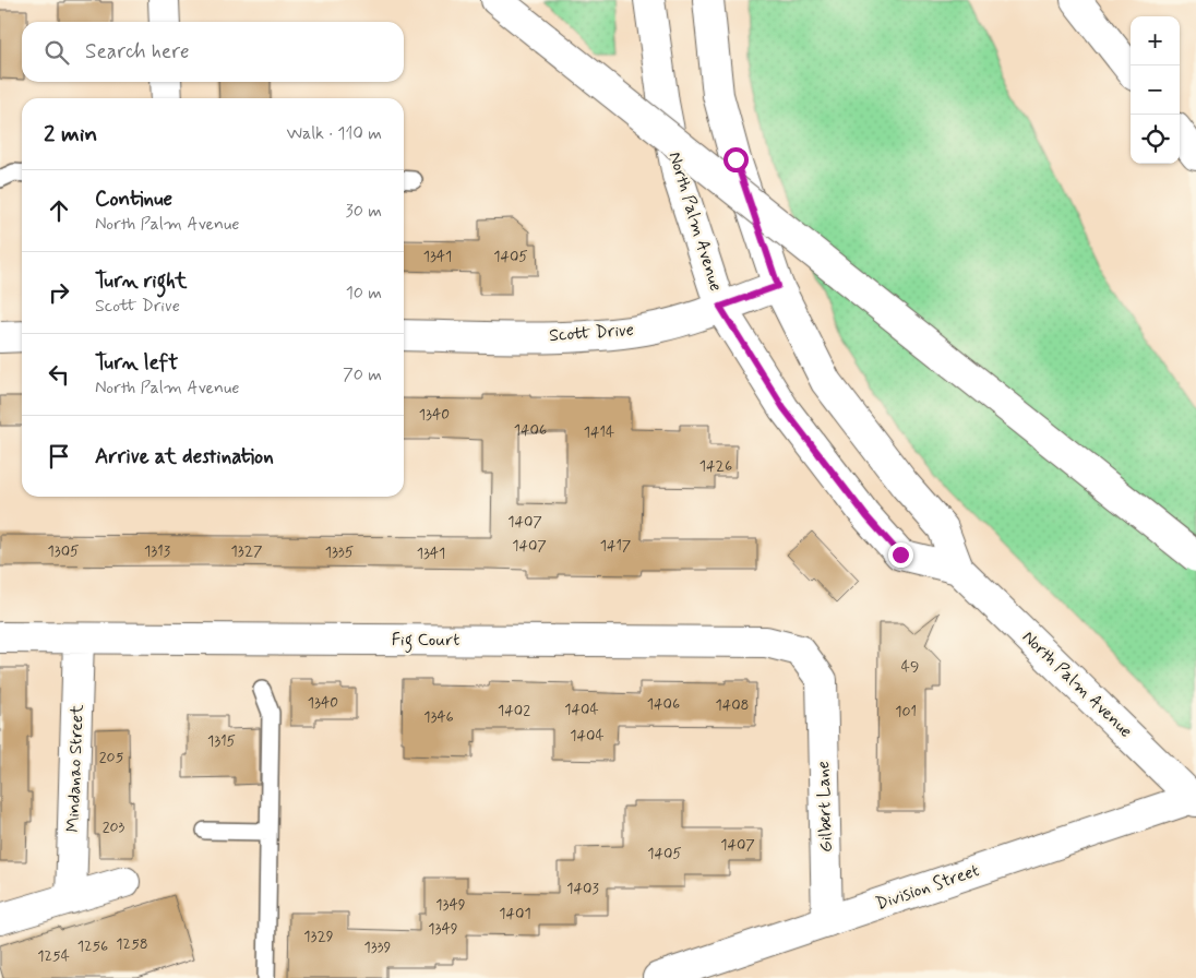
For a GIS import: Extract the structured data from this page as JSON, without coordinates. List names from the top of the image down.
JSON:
{
  "streets": {
    "main road": [
      "North Palm Avenue",
      "Scott Drive",
      "Fig Court",
      "Mindanao Street",
      "Gilbert Lane",
      "Division Street"
    ]
  },
  "crossings": [
    ["North Palm Avenue", "Scott Drive"],
    ["North Palm Avenue", "Division Street"],
    ["Fig Court", "Mindanao Street"],
    ["Fig Court", "Gilbert Lane"],
    ["Gilbert Lane", "Division Street"]
  ],
  "house_numbers": [
    "1341",
    "1405",
    "1340",
    "1406",
    "1414",
    "1426",
    "1407",
    "1407",
    "1417",
    "1305",
    "1313",
    "1327",
    "1335",
    "1341",
    "49",
    "1340",
    "1406",
    "1408",
    "1404",
    "1402",
    "101",
    "1346",
    "1404",
    "1315",
    "205",
    "203",
    "1407",
    "1405",
    "1403",
    "1349",
    "1401",
    "1349",
    "1329",
    "1258",
    "1256",
    "1339",
    "1254"
  ],
  "page": {
    "map_buttons": ["+", "−"],
    "search": "Search here",
    "heading": ["2 min", "Walk · 110 m"],
    "list": [
      ["Continue", "North Palm Avenue", "30 m"],
      ["Turn right", "Scott Drive", "10 m"],
      ["Turn left", "North Palm Avenue", "70 m"],
      "Arrive at destination"
    ]
  }
}
